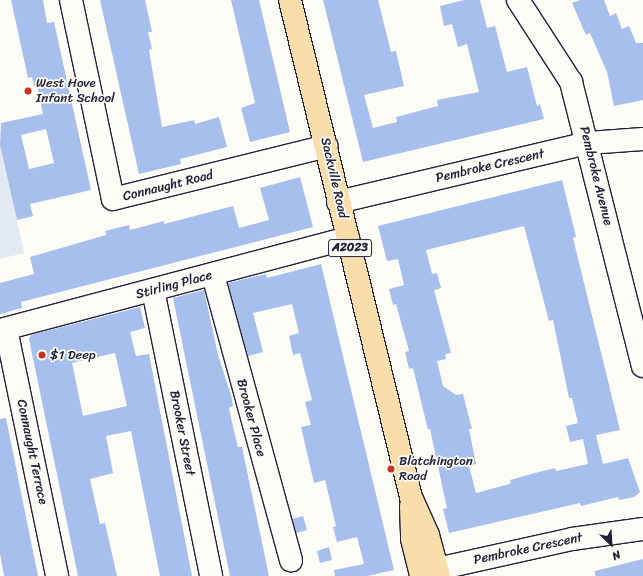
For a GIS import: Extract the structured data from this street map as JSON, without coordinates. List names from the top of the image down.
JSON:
{
  "streets": {
    "main road": ["Sackville Road", "A2023"],
    "street": [
      "Pembroke Crescent",
      "Pembroke Avenue",
      "Connaught Road",
      "Stirling Place",
      "Brooker Place",
      "Brooker Street",
      "Connaught Terrace"
    ]
  },
  "crossings": [
    ["Pembroke Crescent", "Pembroke Avenue"],
    ["Pembroke Crescent", "Sackville Road"],
    ["Sackville Road", "Connaught Road"],
    ["Sackville Road", "Stirling Place"],
    ["Stirling Place", "Brooker Place"],
    ["Stirling Place", "Brooker Street"],
    ["Stirling Place", "Connaught Terrace"]
  ],
  "places": ["West Hove Infant School", "$1 Deep", "Blatchington Road"],
  "north": "bottom right"
}
